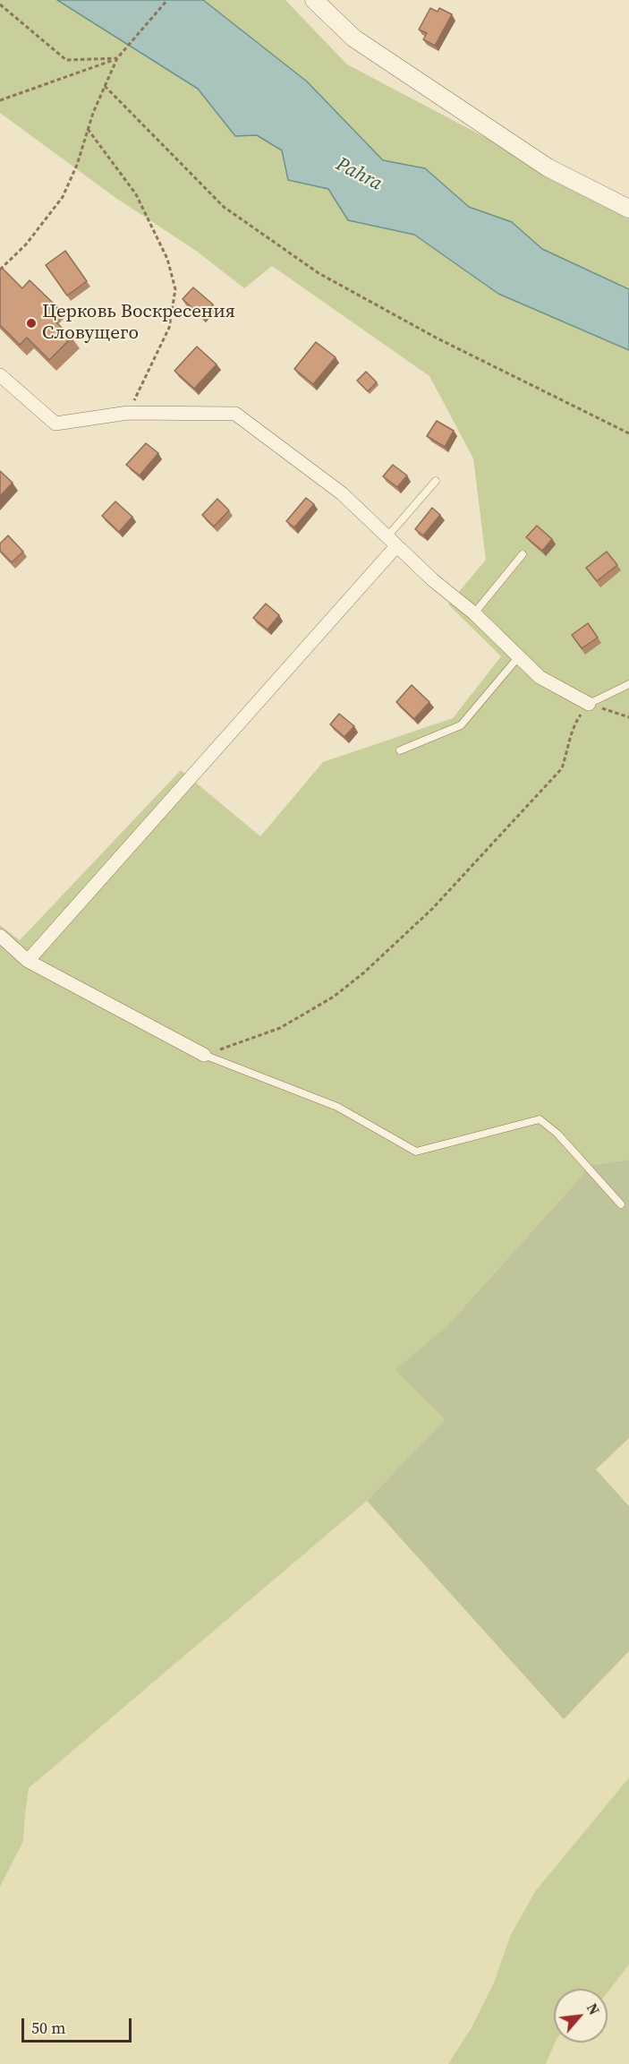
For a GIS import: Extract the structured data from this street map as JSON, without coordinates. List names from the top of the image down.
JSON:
{
  "water": ["Pahra"],
  "places": ["Церковь Воскресения Словущего"],
  "scale_bar": "50 m",
  "north": "top right"
}
